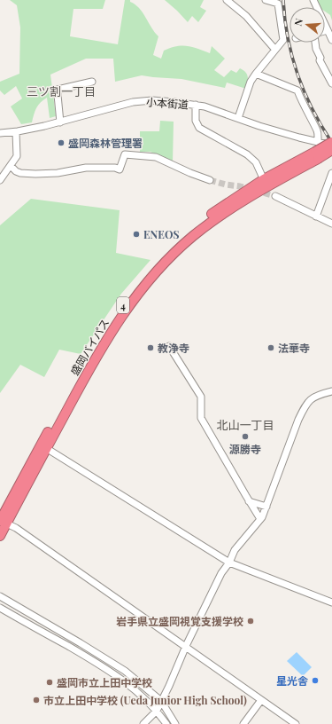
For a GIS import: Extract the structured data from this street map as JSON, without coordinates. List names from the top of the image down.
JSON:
{
  "streets": {
    "highway": ["4", "盛岡バイパス"],
    "street": ["小本街道"]
  },
  "districts": ["三ツ割一丁目", "北山一丁目"],
  "places": [
    "盛岡森林管理署",
    "ENEOS",
    "教浄寺",
    "法華寺",
    "源勝寺",
    "岩手県立盛岡視覚支援学校",
    "星光舎",
    "盛岡市立上田中学校",
    "市立上田中学校 (Ueda Junior High School)"
  ],
  "north": "left"
}
